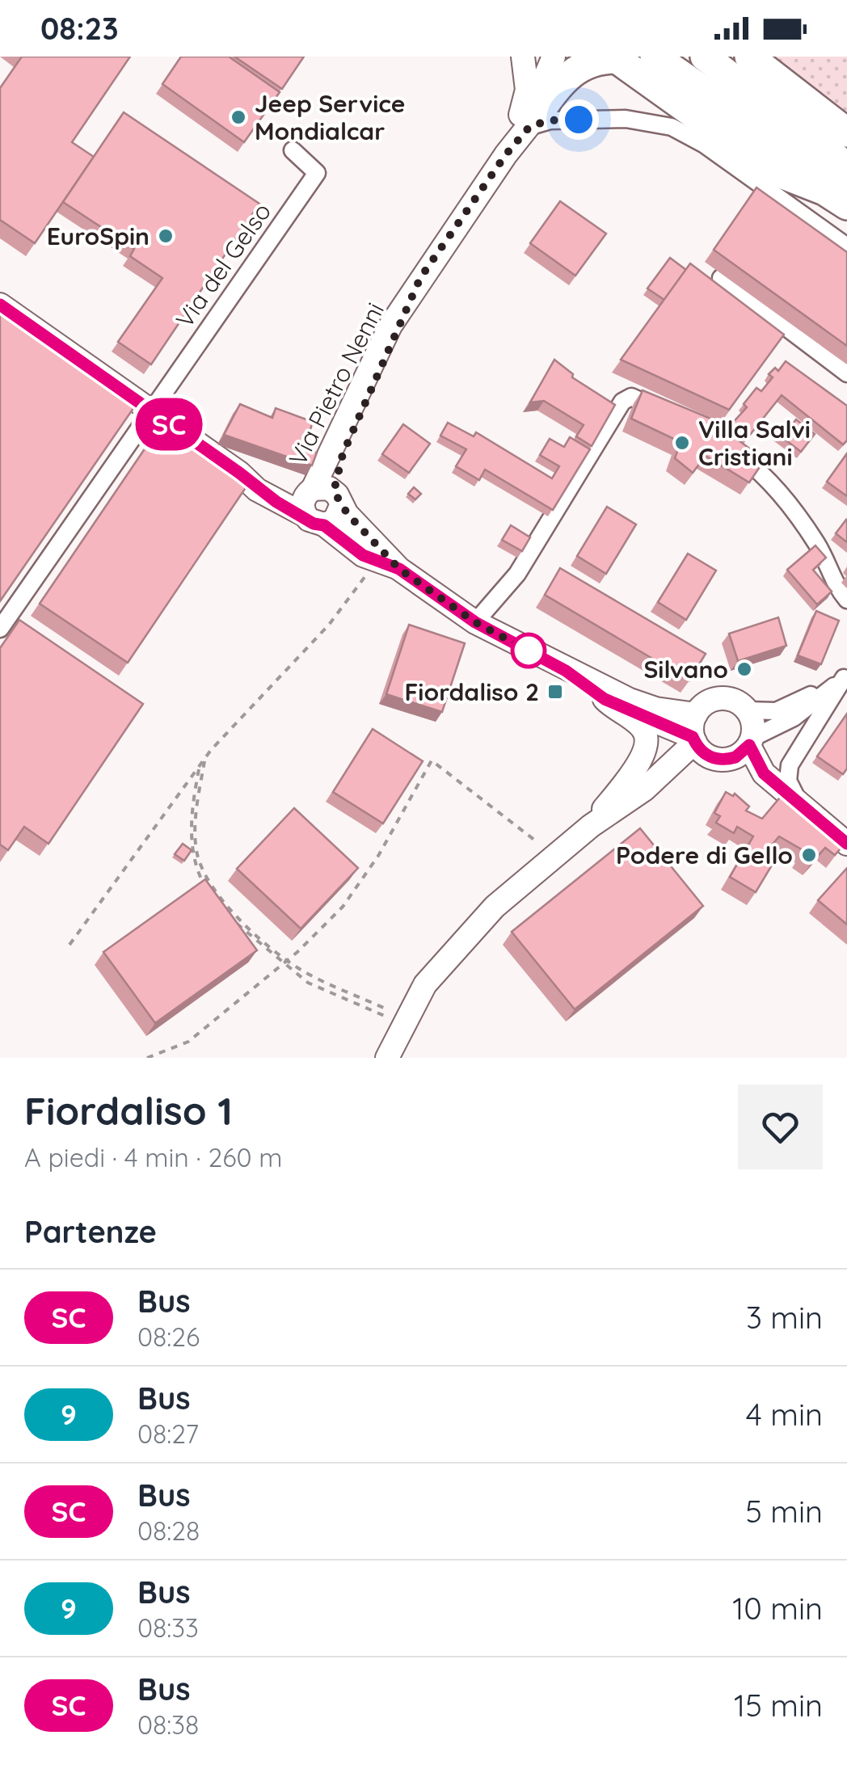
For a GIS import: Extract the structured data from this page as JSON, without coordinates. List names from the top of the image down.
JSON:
{
  "streets": {
    "street": ["Via del Gelso", "Via Pietro Nenni"]
  },
  "places": {
    "other": [
      "Jeep Service Mondialcar",
      "EuroSpin",
      "Villa Salvi Cristiani",
      "Silvano",
      "Podere di Gello"
    ],
    "transit": ["Fiordaliso 2"]
  },
  "lines": ["bus line SC"],
  "page": {
    "status": "08:23",
    "on_map": "SC",
    "heading": [
      ["Fiordaliso 1", "A piedi · 4 min · 260 m"],
      "Partenze"
    ],
    "list": [
      {
        "mark": "SC",
        "name": "Bus",
        "note": "08:26",
        "value": "3 min"
      },
      {
        "mark": "9",
        "name": "Bus",
        "note": "08:27",
        "value": "4 min"
      },
      {
        "mark": "SC",
        "name": "Bus",
        "note": "08:28",
        "value": "5 min"
      },
      {
        "mark": "9",
        "name": "Bus",
        "note": "08:33",
        "value": "10 min"
      },
      {
        "mark": "SC",
        "name": "Bus",
        "note": "08:38",
        "value": "15 min"
      }
    ]
  }
}
